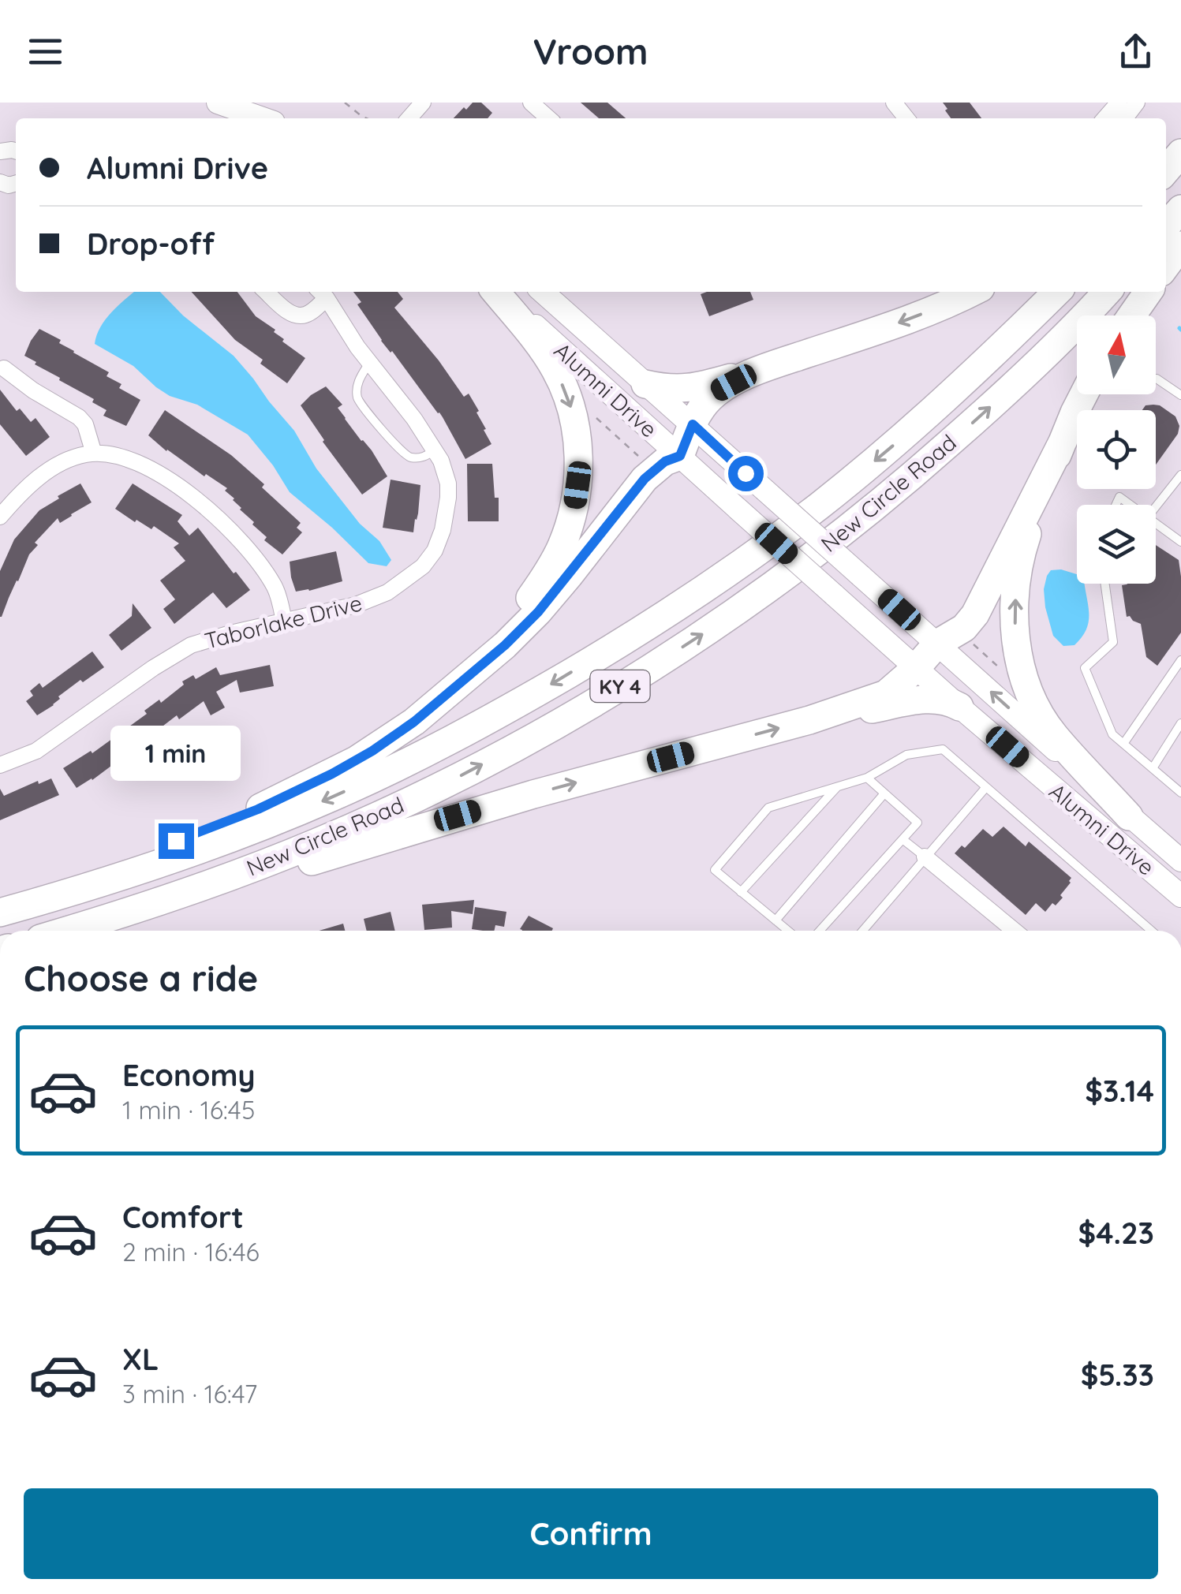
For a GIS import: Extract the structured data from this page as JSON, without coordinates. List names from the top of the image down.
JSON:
{
  "streets": {
    "highway": ["New Circle Road", "KY 4"],
    "main road": ["Alumni Drive"],
    "street": ["Taborlake Drive"]
  },
  "north": "top",
  "page": {
    "header": "Vroom",
    "banner": ["Alumni Drive", "Drop-off"],
    "bubble": "1 min",
    "heading": "Choose a ride",
    "list": [
      {
        "name": "Economy",
        "note": "1 min · 16:45",
        "value": "$3.14"
      },
      {
        "name": "Comfort",
        "note": "2 min · 16:46",
        "value": "$4.23"
      },
      {
        "name": "XL",
        "note": "3 min · 16:47",
        "value": "$5.33"
      }
    ],
    "buttons": "Confirm"
  }
}
